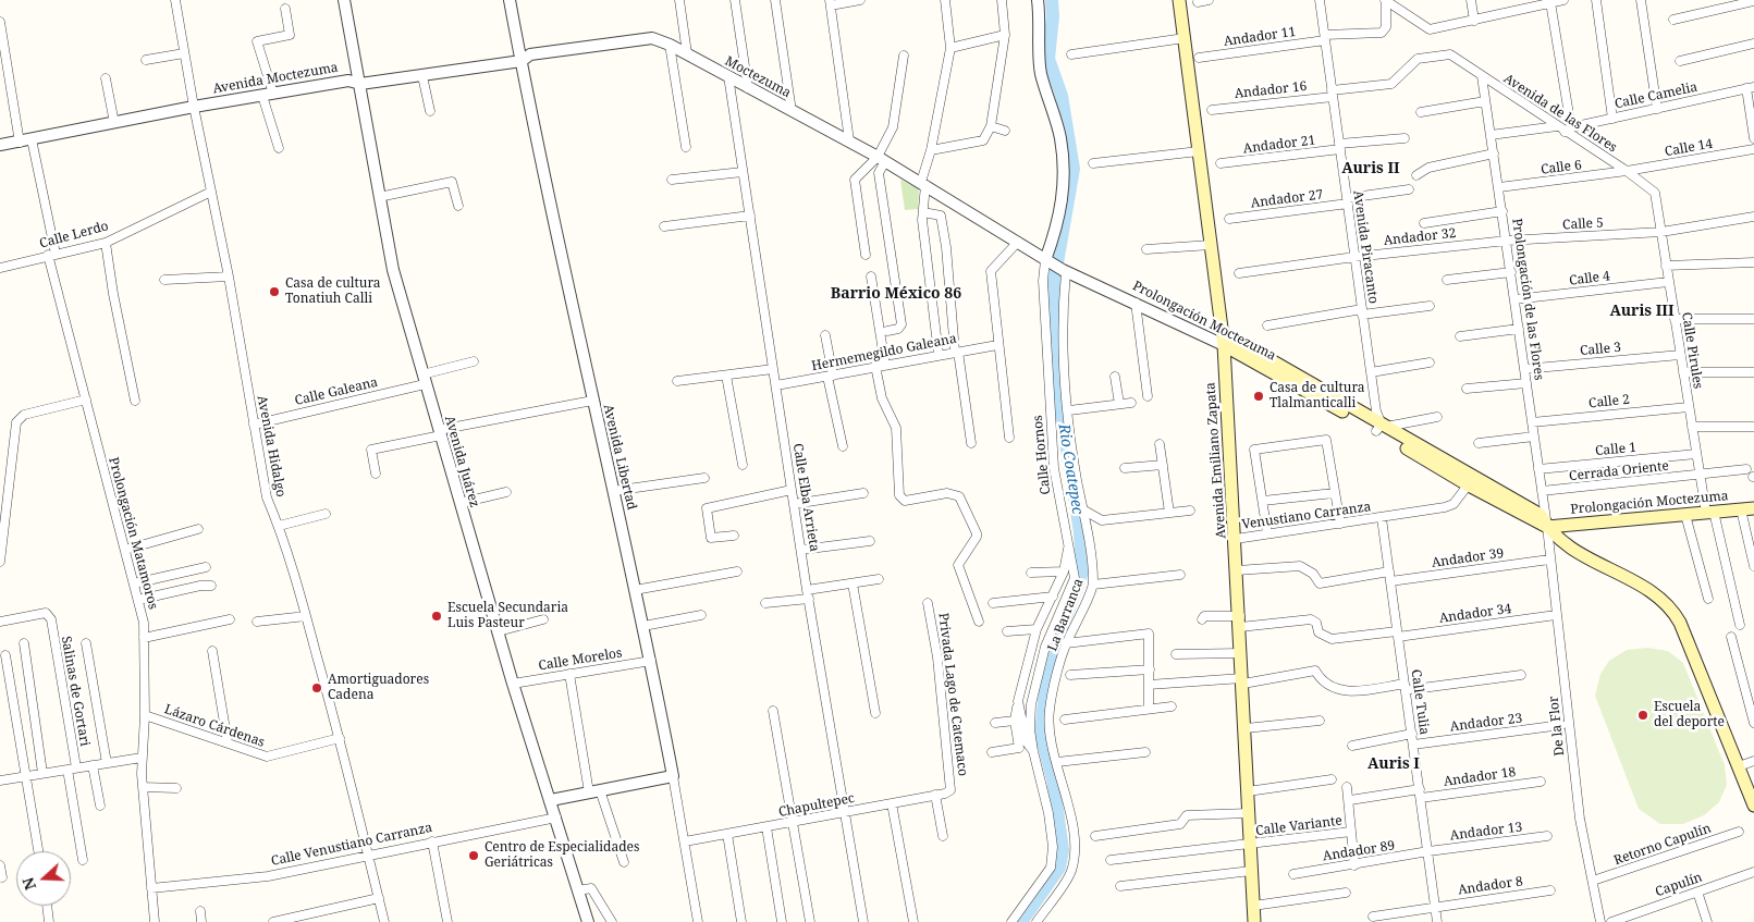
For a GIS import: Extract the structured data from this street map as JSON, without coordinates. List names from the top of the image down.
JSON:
{
  "streets": {
    "main road": ["Prolongación Moctezuma", "Avenida Emiliano Zapata"],
    "street": [
      "Andador 11",
      "Moctezuma",
      "Avenida Moctezuma",
      "Andador 16",
      "Calle Camelia",
      "Avenida de las Flores",
      "Andador 21",
      "Calle 14",
      "Calle 6",
      "Andador 27",
      "Calle 5",
      "Calle Lerdo",
      "Andador 32",
      "Avenida Piracanto",
      "Calle 4",
      "Prolongación de las Flores",
      "Calle 3",
      "Calle Pirules",
      "Hermemegildo Galeana",
      "Calle Galeana",
      "Calle 2",
      "Avenida Hidalgo",
      "Calle 1",
      "Calle Hornos",
      "Avenida Libertad",
      "Avenida Juárez",
      "Cerrada Oriente",
      "Calle Elba Arrieta",
      "Venustiano Carranza",
      "Prolongación Matamoros",
      "Andador 39",
      "Andador 34",
      "La Barranca",
      "Calle Morelos",
      "Salinas de Gortari",
      "Privada Lago de Catemaco",
      "Calle Tulia",
      "Andador 23",
      "Lázaro Cárdenas",
      "De la Flor",
      "Andador 18",
      "Chapultepec",
      "Calle Variante",
      "Andador 13",
      "Calle Venustiano Carranza",
      "Retorno Capulín",
      "Andador 89",
      "Capulín",
      "Andador 8"
    ]
  },
  "crossings": [
    ["Andador 11", "Avenida Piracanto"],
    ["Moctezuma", "Avenida Moctezuma"],
    ["Moctezuma", "Prolongación Moctezuma"],
    ["Moctezuma", "Calle Elba Arrieta"],
    ["Avenida Moctezuma", "Avenida Hidalgo"],
    ["Avenida Moctezuma", "Avenida Libertad"],
    ["Avenida Moctezuma", "Avenida Juárez"],
    ["Avenida Moctezuma", "Prolongación Matamoros"],
    ["Andador 16", "Avenida de las Flores"],
    ["Andador 16", "Avenida Piracanto"],
    ["Calle Camelia", "Avenida de las Flores"],
    ["Calle Camelia", "Prolongación de las Flores"],
    ["Avenida de las Flores", "Calle 14"],
    ["Avenida de las Flores", "Calle 6"],
    ["Avenida de las Flores", "Prolongación de las Flores"],
    ["Avenida de las Flores", "Calle Pirules"],
    ["Andador 21", "Avenida Piracanto"],
    ["Calle 14", "Calle 6"],
    ["Calle 6", "Prolongación de las Flores"],
    ["Andador 27", "Avenida Piracanto"],
    ["Calle 5", "Andador 32"],
    ["Calle 5", "Prolongación de las Flores"],
    ["Calle 5", "Calle Pirules"],
    ["Calle Lerdo", "Avenida Hidalgo"],
    ["Calle Lerdo", "Prolongación Matamoros"],
    ["Andador 32", "Avenida Piracanto"],
    ["Andador 32", "Prolongación de las Flores"],
    ["Avenida Piracanto", "Prolongación Moctezuma"],
    ["Calle 4", "Prolongación de las Flores"],
    ["Calle 4", "Calle Pirules"],
    ["Prolongación de las Flores", "Prolongación Moctezuma"],
    ["Prolongación de las Flores", "Calle 3"],
    ["Prolongación de las Flores", "Calle 2"],
    ["Prolongación de las Flores", "Calle 1"],
    ["Prolongación de las Flores", "Cerrada Oriente"],
    ["Prolongación de las Flores", "De la Flor"],
    ["Prolongación Moctezuma", "Calle Pirules"],
    ["Prolongación Moctezuma", "Calle Hornos"],
    ["Prolongación Moctezuma", "Avenida Emiliano Zapata"],
    ["Prolongación Moctezuma", "Venustiano Carranza"],
    ["Prolongación Moctezuma", "La Barranca"],
    ["Prolongación Moctezuma", "De la Flor"],
    ["Calle 3", "Calle Pirules"],
    ["Calle Pirules", "Calle 2"],
    ["Calle Pirules", "Calle 1"],
    ["Calle Pirules", "Cerrada Oriente"],
    ["Hermemegildo Galeana", "Calle Elba Arrieta"],
    ["Calle Galeana", "Avenida Hidalgo"],
    ["Calle Galeana", "Avenida Juárez"],
    ["Avenida Hidalgo", "Lázaro Cárdenas"],
    ["Avenida Hidalgo", "Calle Venustiano Carranza"],
    ["Avenida Libertad", "Calle Morelos"],
    ["Avenida Libertad", "Chapultepec"],
    ["Avenida Emiliano Zapata", "Venustiano Carranza"],
    ["Avenida Emiliano Zapata", "Andador 34"],
    ["Avenida Emiliano Zapata", "Calle Variante"],
    ["Avenida Juárez", "Calle Morelos"],
    ["Avenida Juárez", "Calle Venustiano Carranza"],
    ["Calle Elba Arrieta", "Chapultepec"],
    ["Venustiano Carranza", "Calle Tulia"],
    ["Prolongación Matamoros", "Lázaro Cárdenas"],
    ["Prolongación Matamoros", "Calle Venustiano Carranza"],
    ["Andador 39", "Calle Tulia"],
    ["Andador 39", "De la Flor"],
    ["Andador 34", "Calle Tulia"],
    ["Andador 34", "De la Flor"],
    ["Privada Lago de Catemaco", "Chapultepec"],
    ["Calle Tulia", "Andador 23"],
    ["Calle Tulia", "Andador 18"],
    ["Calle Tulia", "Andador 13"],
    ["Calle Tulia", "Andador 89"],
    ["Calle Tulia", "Andador 8"],
    ["De la Flor", "Retorno Capulín"],
    ["Andador 13", "Andador 89"]
  ],
  "districts": [
    "Auris II",
    "Barrio México 86",
    "Auris III",
    "Auris I"
  ],
  "water": ["Rio Coatepec"],
  "places": [
    "Casa de cultura Tonatiuh Calli",
    "Casa de cultura Tlalmanticalli",
    "Escuela Secundaria Luis Pasteur",
    "Amortiguadores Cadena",
    "Escuela del deporte",
    "Centro de Especialidades Geriátricas"
  ],
  "north": "left"
}
